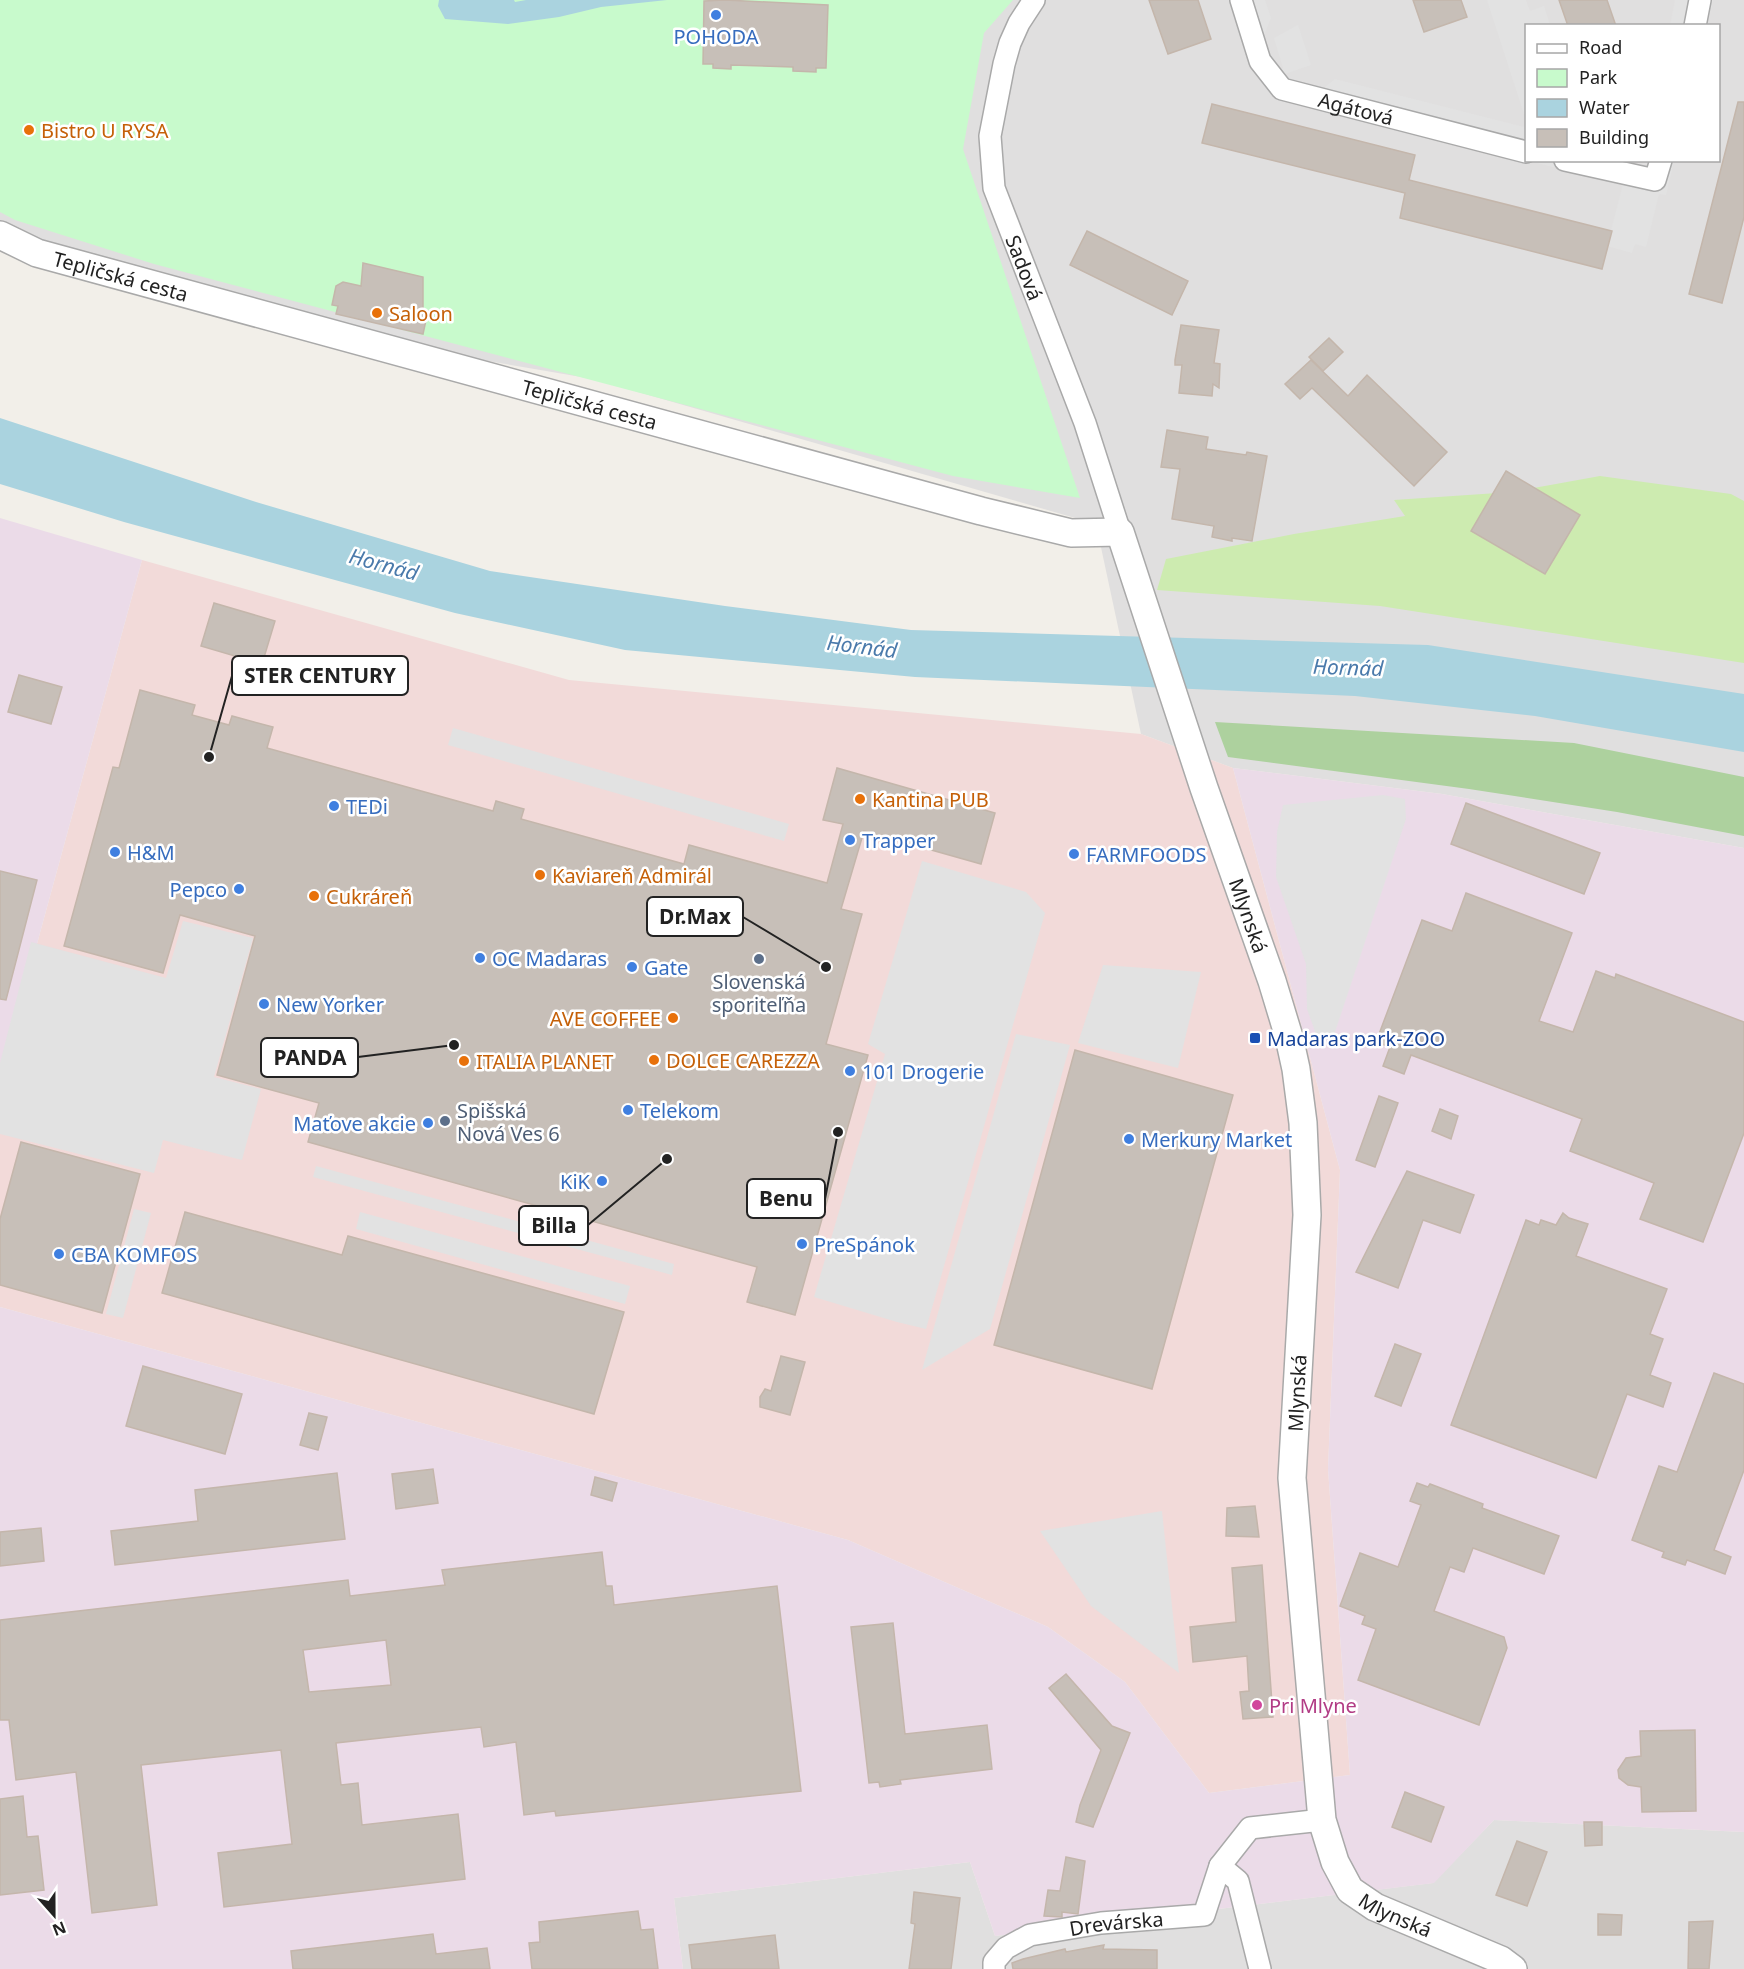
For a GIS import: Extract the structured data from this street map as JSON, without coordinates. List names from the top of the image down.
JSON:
{
  "streets": {
    "street": [
      "Agátová",
      "Sadová",
      "Tepličská cesta",
      "Mlynská",
      "Drevárska"
    ]
  },
  "crossings": [
    ["Sadová", "Tepličská cesta"],
    ["Sadová", "Mlynská"],
    ["Tepličská cesta", "Mlynská"],
    ["Mlynská", "Drevárska"]
  ],
  "water": ["Hornád"],
  "places": {
    "other": [
      "POHODA",
      "Bistro U RYSA",
      "Saloon",
      "STER CENTURY",
      "Kantina PUB",
      "TEDi",
      "Trapper",
      "H&M",
      "FARMFOODS",
      "Kaviareň Admirál",
      "Pepco",
      "Cukráreň",
      "OC Madaras",
      "Slovenská sporiteľňa",
      "Gate",
      "Dr.Max",
      "New Yorker",
      "AVE COFFEE",
      "PANDA",
      "DOLCE CAREZZA",
      "ITALIA PLANET",
      "101 Drogerie",
      "Telekom",
      "Spišská Nová Ves 6",
      "Maťove akcie",
      "Benu",
      "Merkury Market",
      "Billa",
      "KiK",
      "PreSpánok",
      "CBA KOMFOS",
      "Pri Mlyne"
    ],
    "transit": ["Madaras park-ZOO"]
  },
  "legend": [
    "Road",
    "Park",
    "Water",
    "Building"
  ],
  "north": "bottom"
}
